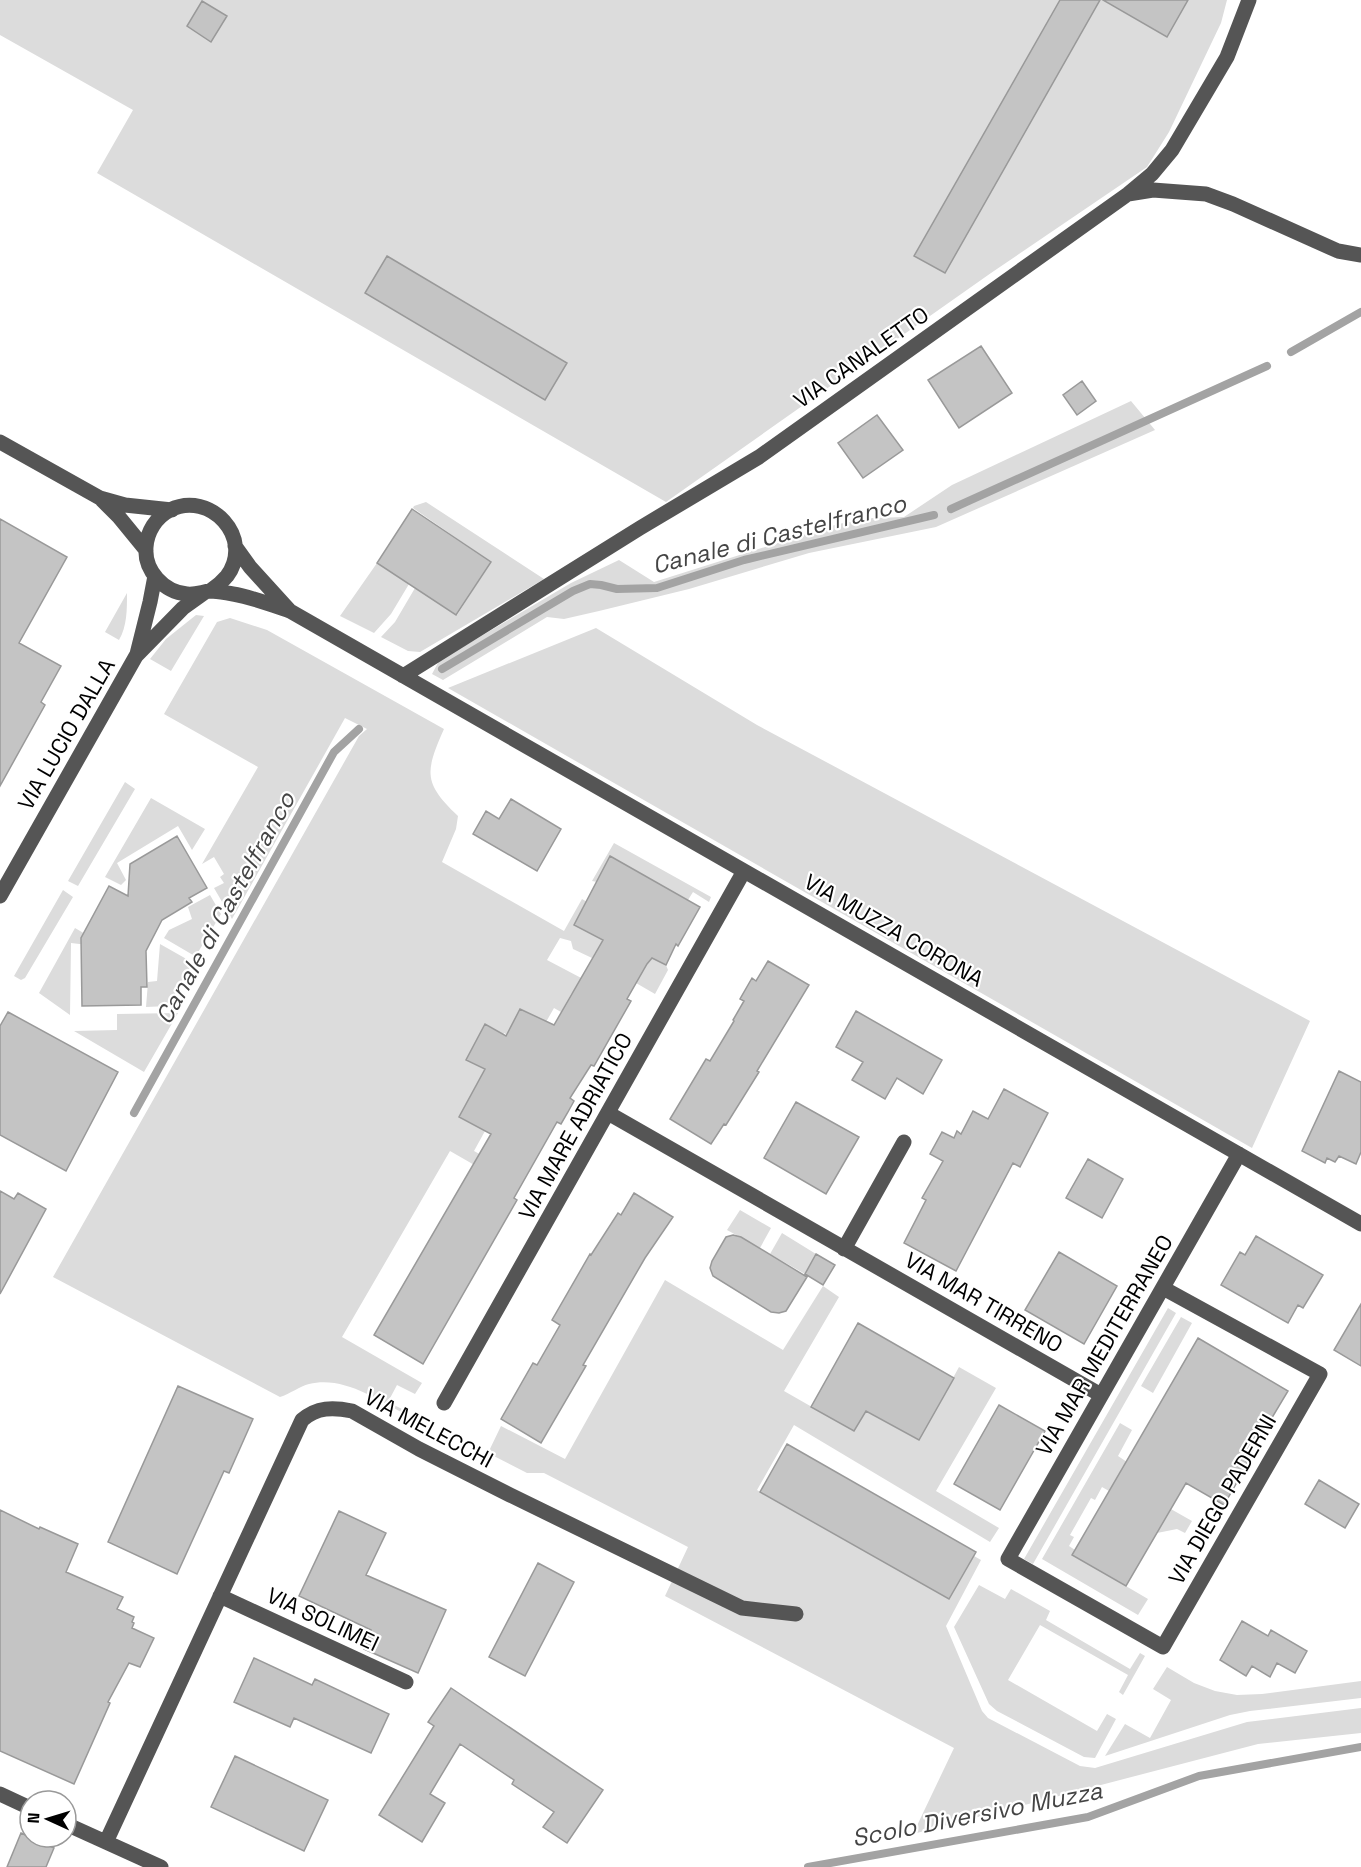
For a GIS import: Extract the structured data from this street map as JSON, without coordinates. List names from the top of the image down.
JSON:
{
  "streets": {
    "street": [
      "VIA CANALETTO",
      "VIA LUCIO DALLA",
      "VIA MUZZA CORONA",
      "VIA MARE ADRIATICO",
      "VIA MAR TIRRENO",
      "VIA MAR MEDITERRANEO",
      "VIA MELECCHI",
      "VIA DIEGO PADERNI",
      "VIA SOLIMEI"
    ]
  },
  "crossings": [
    ["VIA CANALETTO", "VIA MUZZA CORONA"],
    ["VIA MUZZA CORONA", "VIA MARE ADRIATICO"],
    ["VIA MUZZA CORONA", "VIA MAR MEDITERRANEO"],
    ["VIA MARE ADRIATICO", "VIA MAR TIRRENO"],
    ["VIA MAR TIRRENO", "VIA MAR MEDITERRANEO"],
    ["VIA MAR MEDITERRANEO", "VIA DIEGO PADERNI"],
    ["VIA MELECCHI", "VIA SOLIMEI"]
  ],
  "water": ["Canale di Castelfranco", "Scolo Diversivo Muzza"],
  "north": "left"
}
